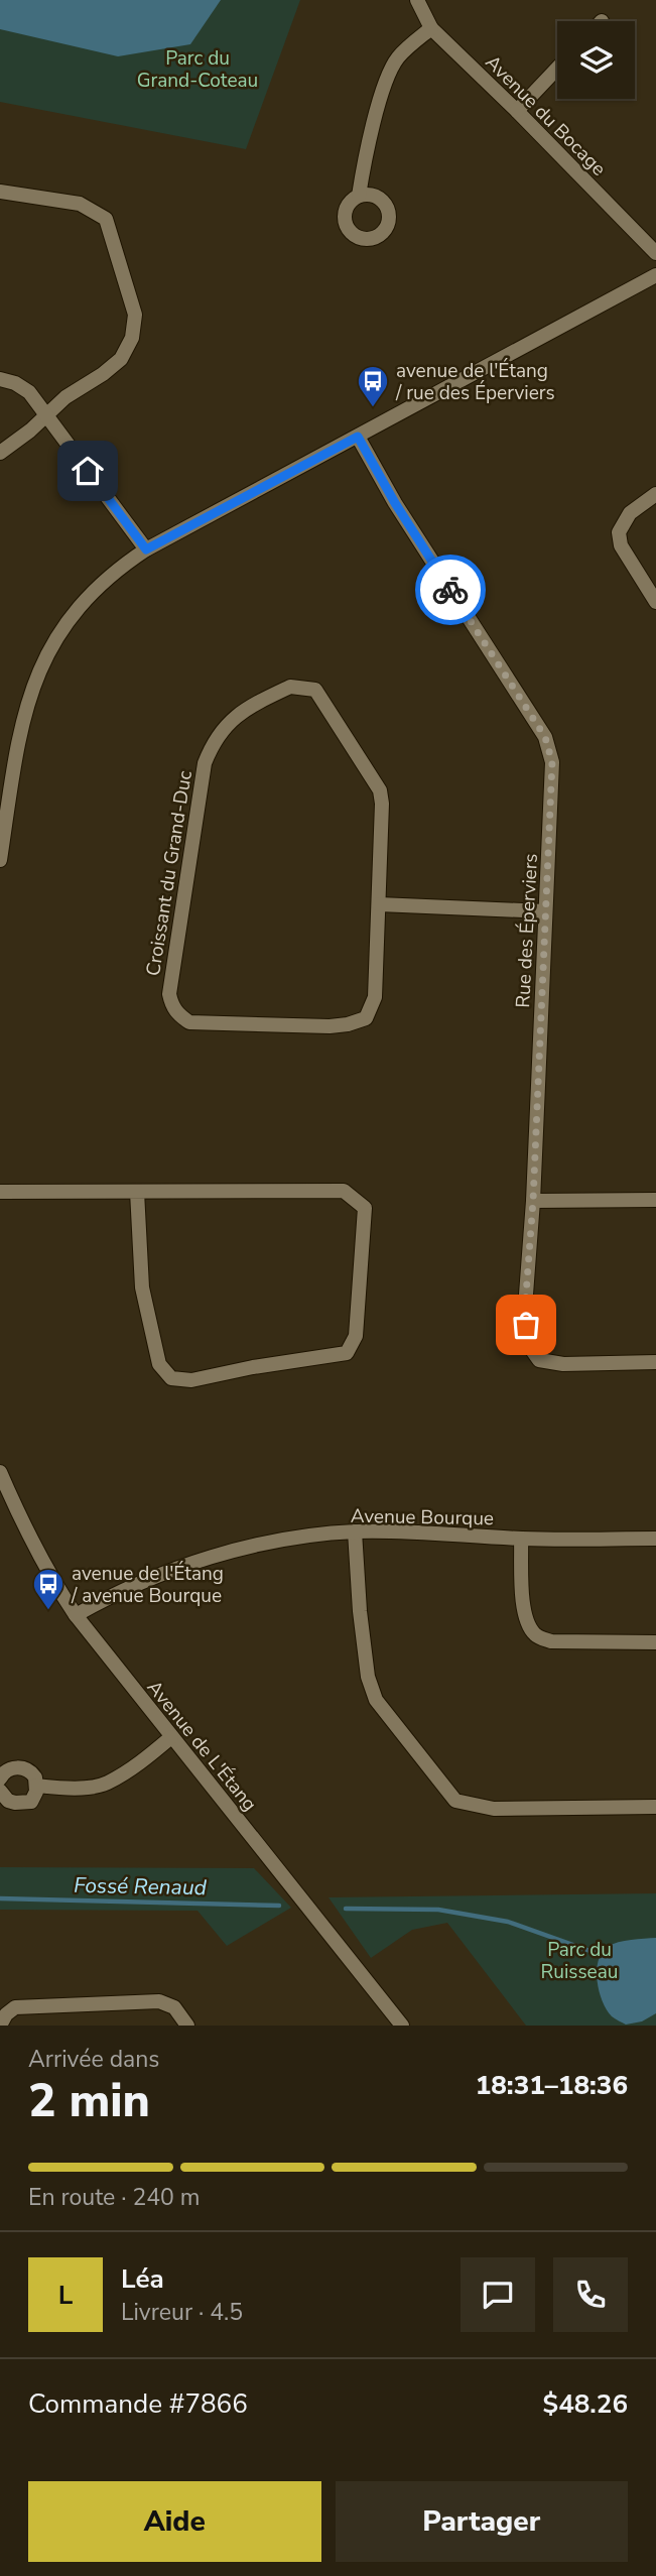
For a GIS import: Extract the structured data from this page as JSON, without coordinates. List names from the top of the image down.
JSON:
{
  "streets": {
    "street": [
      "Avenue du Bocage",
      "Croissant du Grand-Duc",
      "Rue des Éperviers",
      "Avenue Bourque",
      "Avenue de L'Étang"
    ]
  },
  "crossings": [
    ["Avenue Bourque", "Avenue de L'Étang"]
  ],
  "water": ["Fossé Renaud"],
  "parks": ["Parc du Grand-Coteau", "Parc du Ruisseau"],
  "places": {
    "bus stop": ["avenue de l'Étang / rue des Éperviers", "avenue de l'Étang / avenue Bourque"]
  },
  "page": {
    "heading": ["2 min", "Arrivée dans", "18:31–18:36"],
    "panel": [
      "Léa",
      "Livreur · 4.5",
      "Commande #7866",
      "$48.26"
    ],
    "bar": "En route · 240 m",
    "round": "L",
    "buttons": ["Aide", "Partager"]
  }
}
